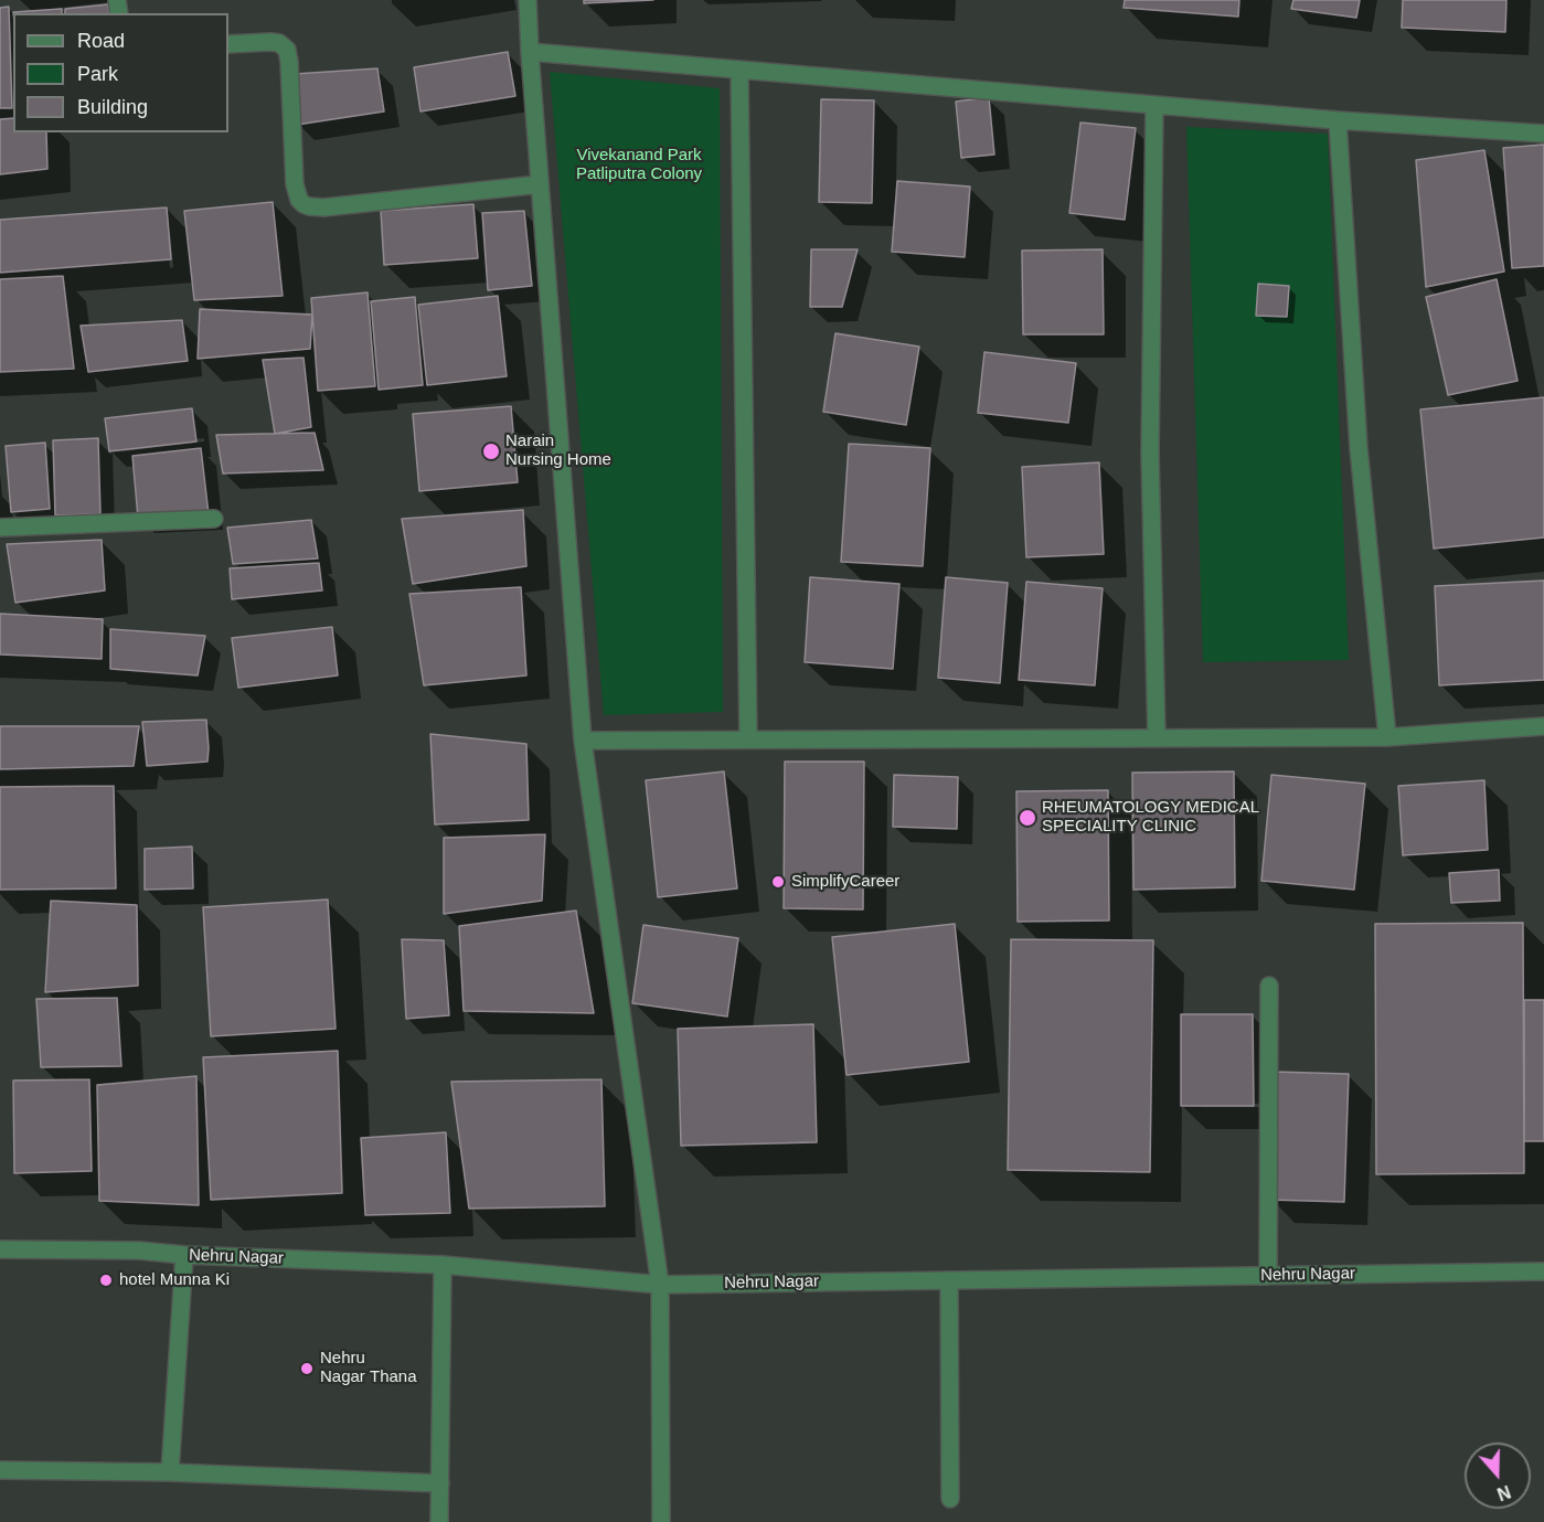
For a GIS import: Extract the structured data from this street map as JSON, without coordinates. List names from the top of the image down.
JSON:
{
  "streets": {
    "street": ["Nehru Nagar"]
  },
  "parks": ["Vivekanand Park Patliputra Colony"],
  "places": [
    "Narain Nursing Home",
    "RHEUMATOLOGY MEDICAL SPECIALITY CLINIC",
    "SimplifyCareer",
    "hotel Munna Ki",
    "Nehru Nagar Thana"
  ],
  "legend": ["Road", "Park", "Building"],
  "north": "bottom"
}
